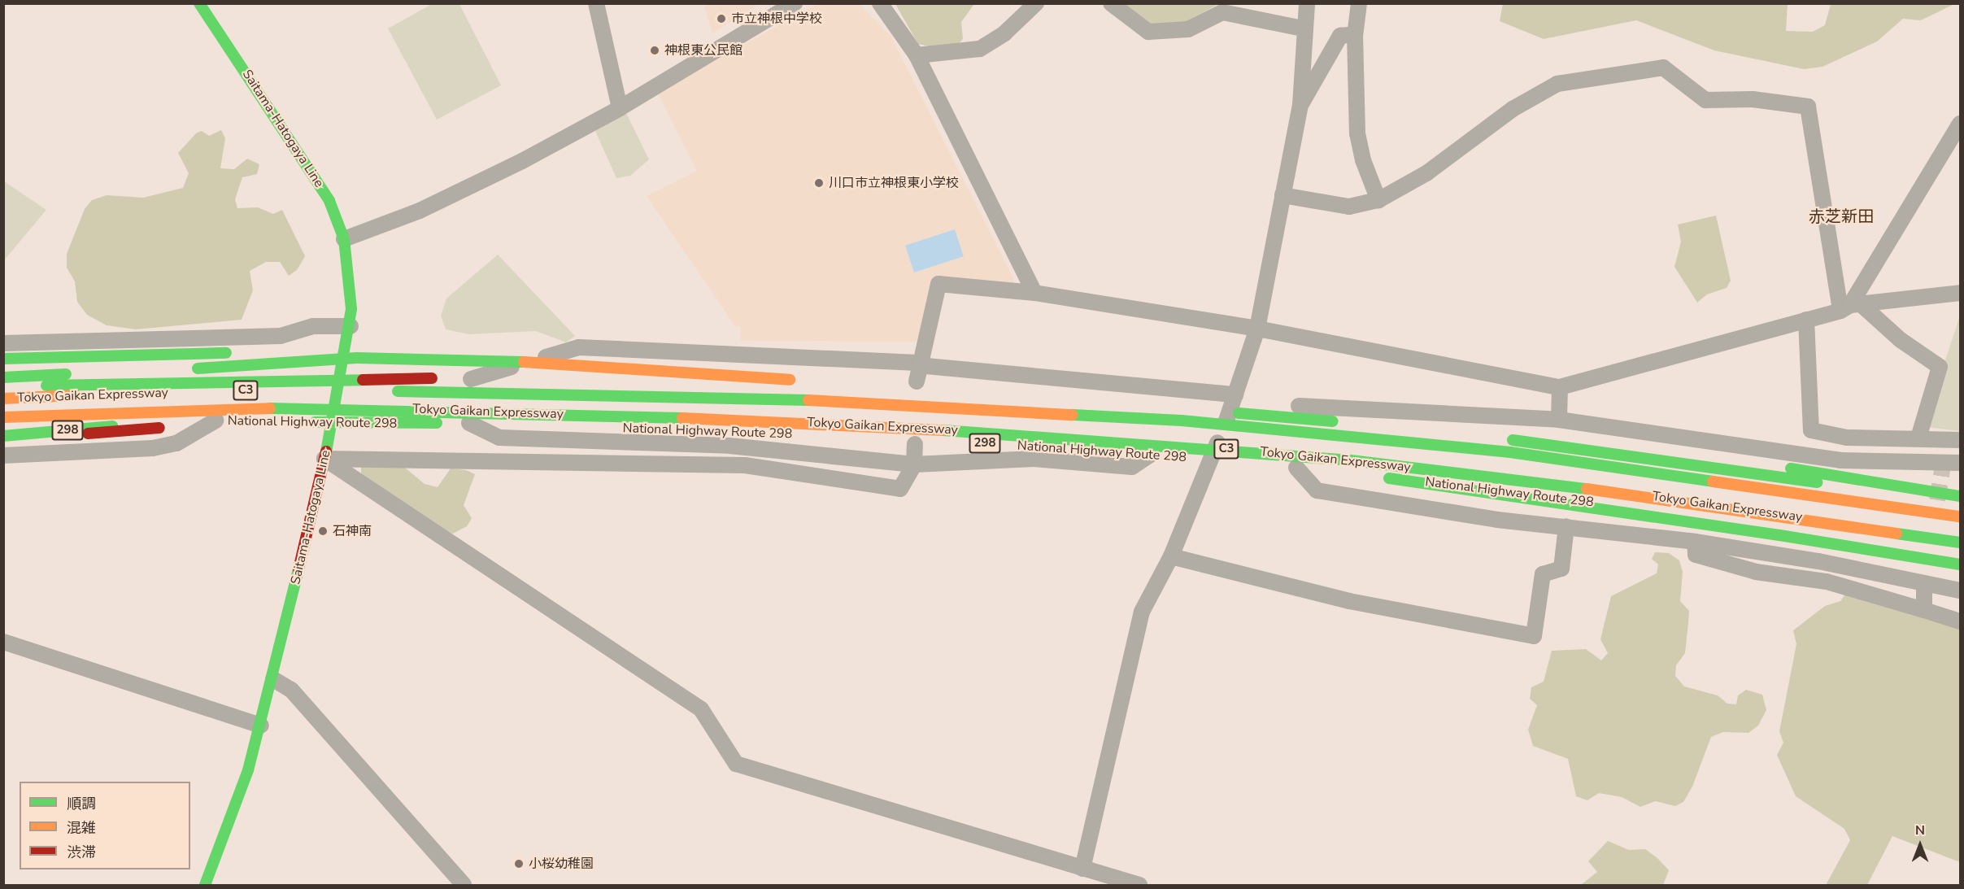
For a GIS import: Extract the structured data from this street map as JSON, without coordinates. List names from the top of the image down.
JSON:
{
  "streets": {
    "main road": [
      "Saitama-Hatogaya Line",
      "C3",
      "Tokyo Gaikan Expressway",
      "National Highway Route 298",
      "298"
    ]
  },
  "crossings": [
    ["Saitama-Hatogaya Line", "National Highway Route 298"],
    ["National Highway Route 298", "298"]
  ],
  "districts": ["赤芝新田"],
  "places": [
    "市立神根中学校",
    "神根東公民館",
    "川口市立神根東小学校",
    "石神南",
    "小桜幼稚園"
  ],
  "legend": ["順調", "混雑", "渋滞"],
  "north": "top"
}
